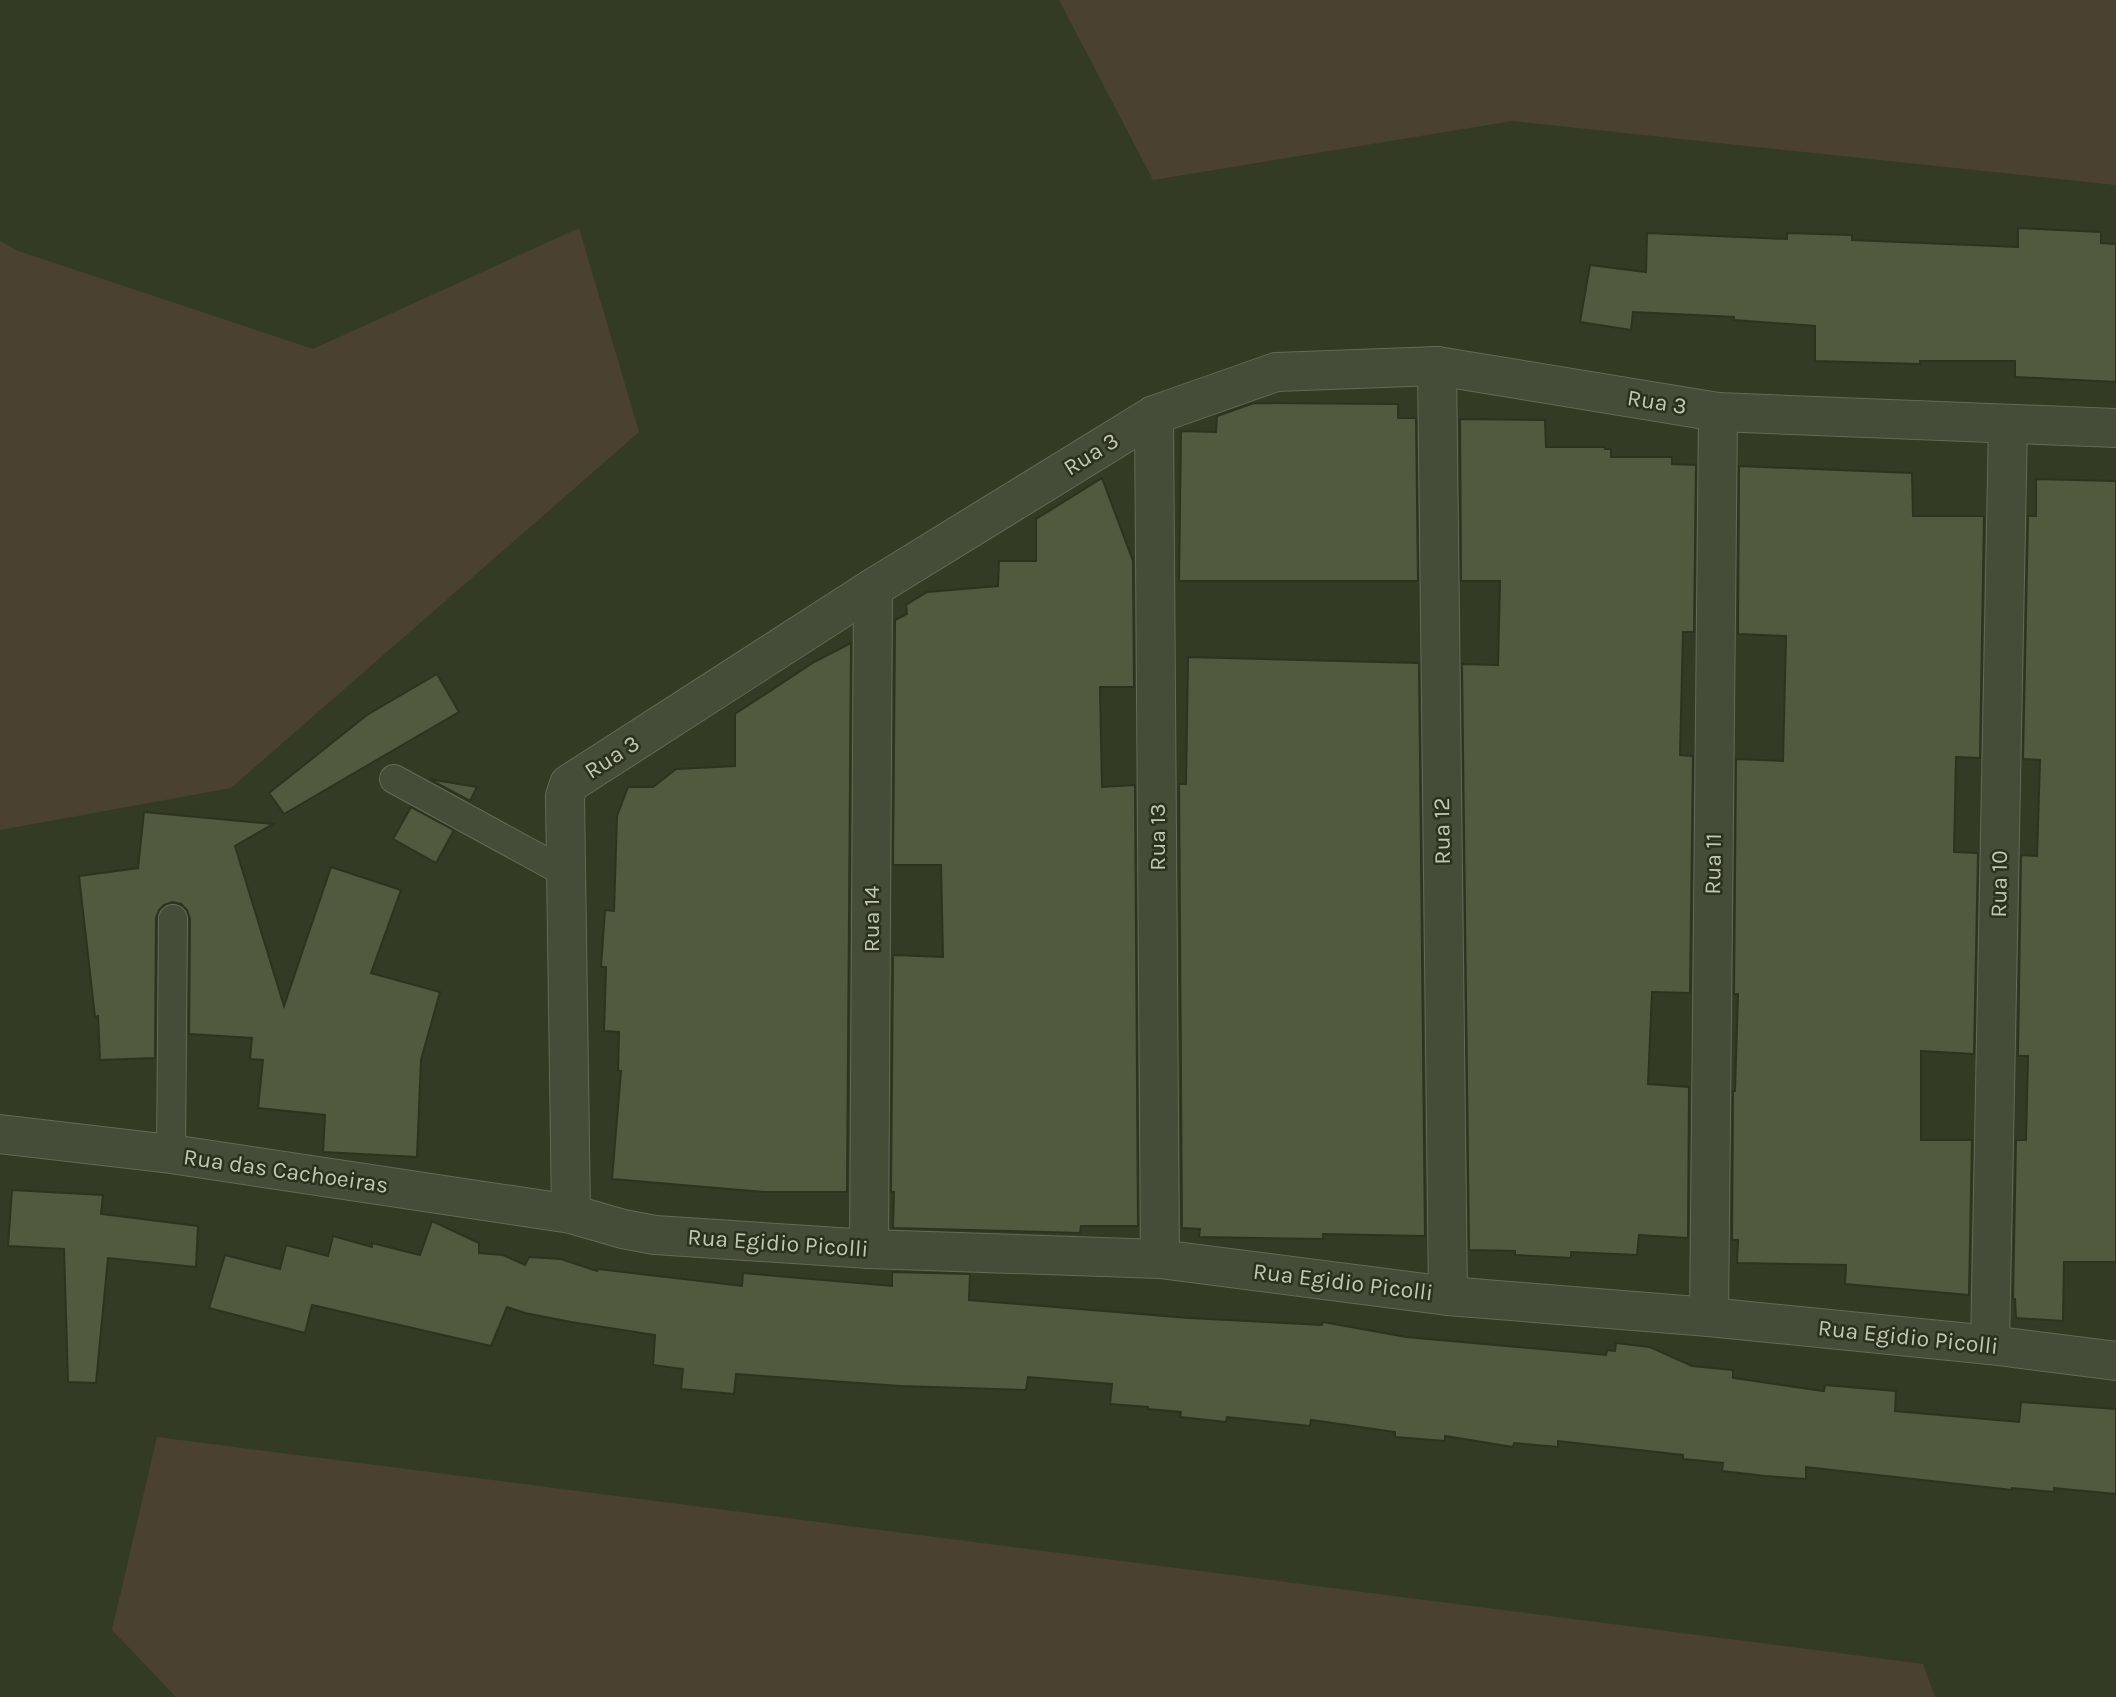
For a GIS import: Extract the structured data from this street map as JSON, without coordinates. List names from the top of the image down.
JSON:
{
  "streets": {
    "street": [
      "Rua 3",
      "Rua 12",
      "Rua 13",
      "Rua 11",
      "Rua 10",
      "Rua 14",
      "Rua das Cachoeiras",
      "Rua Egidio Picolli"
    ]
  },
  "crossings": [
    ["Rua 3", "Rua 12"],
    ["Rua 3", "Rua 13"],
    ["Rua 3", "Rua 11"],
    ["Rua 3", "Rua 10"],
    ["Rua 3", "Rua 14"],
    ["Rua 3", "Rua das Cachoeiras"],
    ["Rua 3", "Rua Egidio Picolli"],
    ["Rua 12", "Rua Egidio Picolli"],
    ["Rua 13", "Rua Egidio Picolli"],
    ["Rua 11", "Rua Egidio Picolli"],
    ["Rua 10", "Rua Egidio Picolli"],
    ["Rua 14", "Rua Egidio Picolli"],
    ["Rua das Cachoeiras", "Rua Egidio Picolli"]
  ]
}
